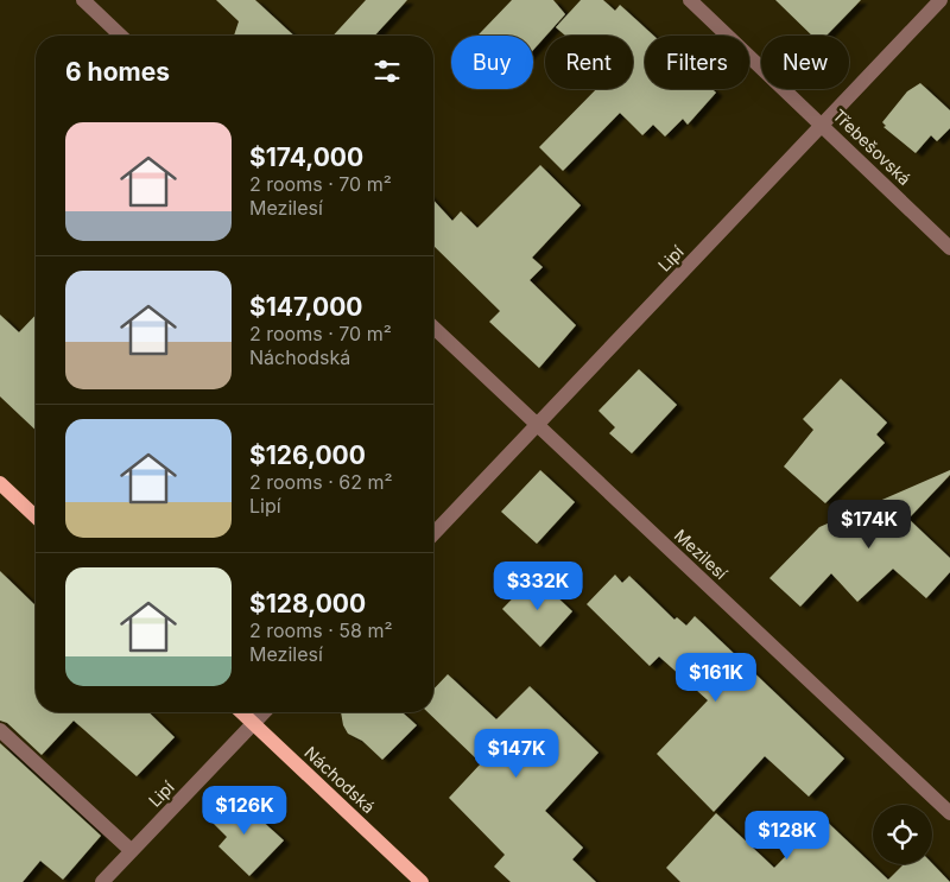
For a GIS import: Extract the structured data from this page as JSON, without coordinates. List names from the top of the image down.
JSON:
{
  "streets": {
    "main road": ["Náchodská"],
    "street": ["Třebešovská", "Lipí", "Mezilesí"]
  },
  "crossings": [
    ["Třebešovská", "Lipí"],
    ["Lipí", "Mezilesí"],
    ["Lipí", "Náchodská"]
  ],
  "page": {
    "chip": [
      "Buy",
      "Rent",
      "Filters",
      "New"
    ],
    "heading": "6 homes",
    "list": [
      {
        "name": "$174,000",
        "note": "2 rooms · 70 m² · Mezilesí"
      },
      {
        "name": "$147,000",
        "note": "2 rooms · 70 m² · Náchodská"
      },
      {
        "name": "$126,000",
        "note": "2 rooms · 62 m² · Lipí"
      },
      {
        "name": "$128,000",
        "note": "2 rooms · 58 m² · Mezilesí"
      }
    ],
    "price": [
      "$174K",
      "$332K",
      "$161K",
      "$147K",
      "$126K",
      "$128K"
    ]
  }
}
